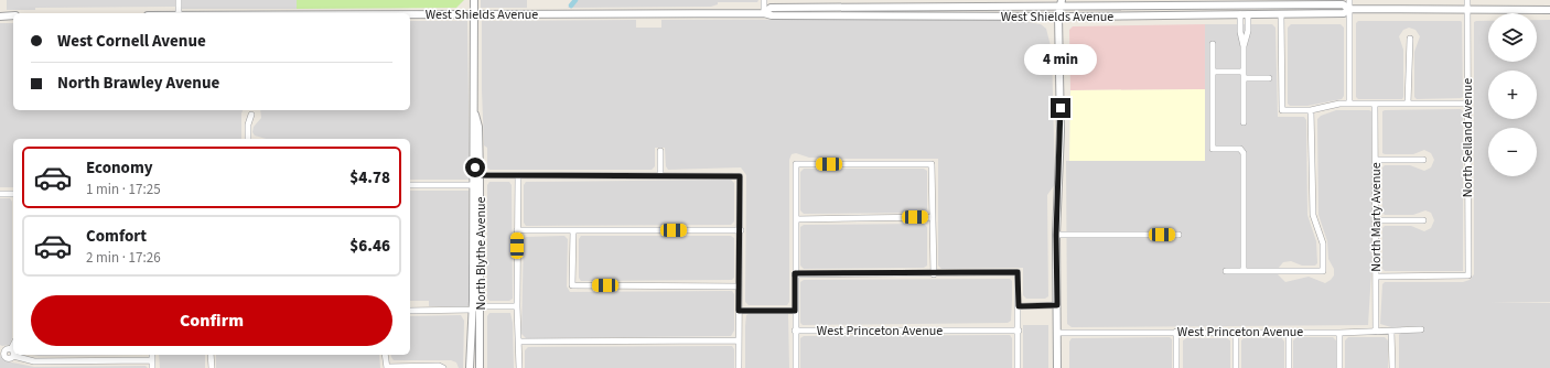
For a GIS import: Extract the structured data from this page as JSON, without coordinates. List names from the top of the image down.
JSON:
{
  "streets": {
    "street": [
      "West Shields Avenue",
      "North Selland Avenue",
      "North Marty Avenue",
      "North Blythe Avenue",
      "West Princeton Avenue"
    ]
  },
  "crossings": [
    ["West Shields Avenue", "North Selland Avenue"],
    ["West Shields Avenue", "North Blythe Avenue"],
    ["North Selland Avenue", "North Marty Avenue"],
    ["North Marty Avenue", "West Princeton Avenue"]
  ],
  "page": {
    "map_buttons": ["+", "−"],
    "banner": ["West Cornell Avenue", "North Brawley Avenue"],
    "bubble": "4 min",
    "list": [
      {
        "name": "Economy",
        "note": "1 min · 17:25",
        "value": "$4.78"
      },
      {
        "name": "Comfort",
        "note": "2 min · 17:26",
        "value": "$6.46"
      }
    ],
    "buttons": "Confirm"
  }
}
